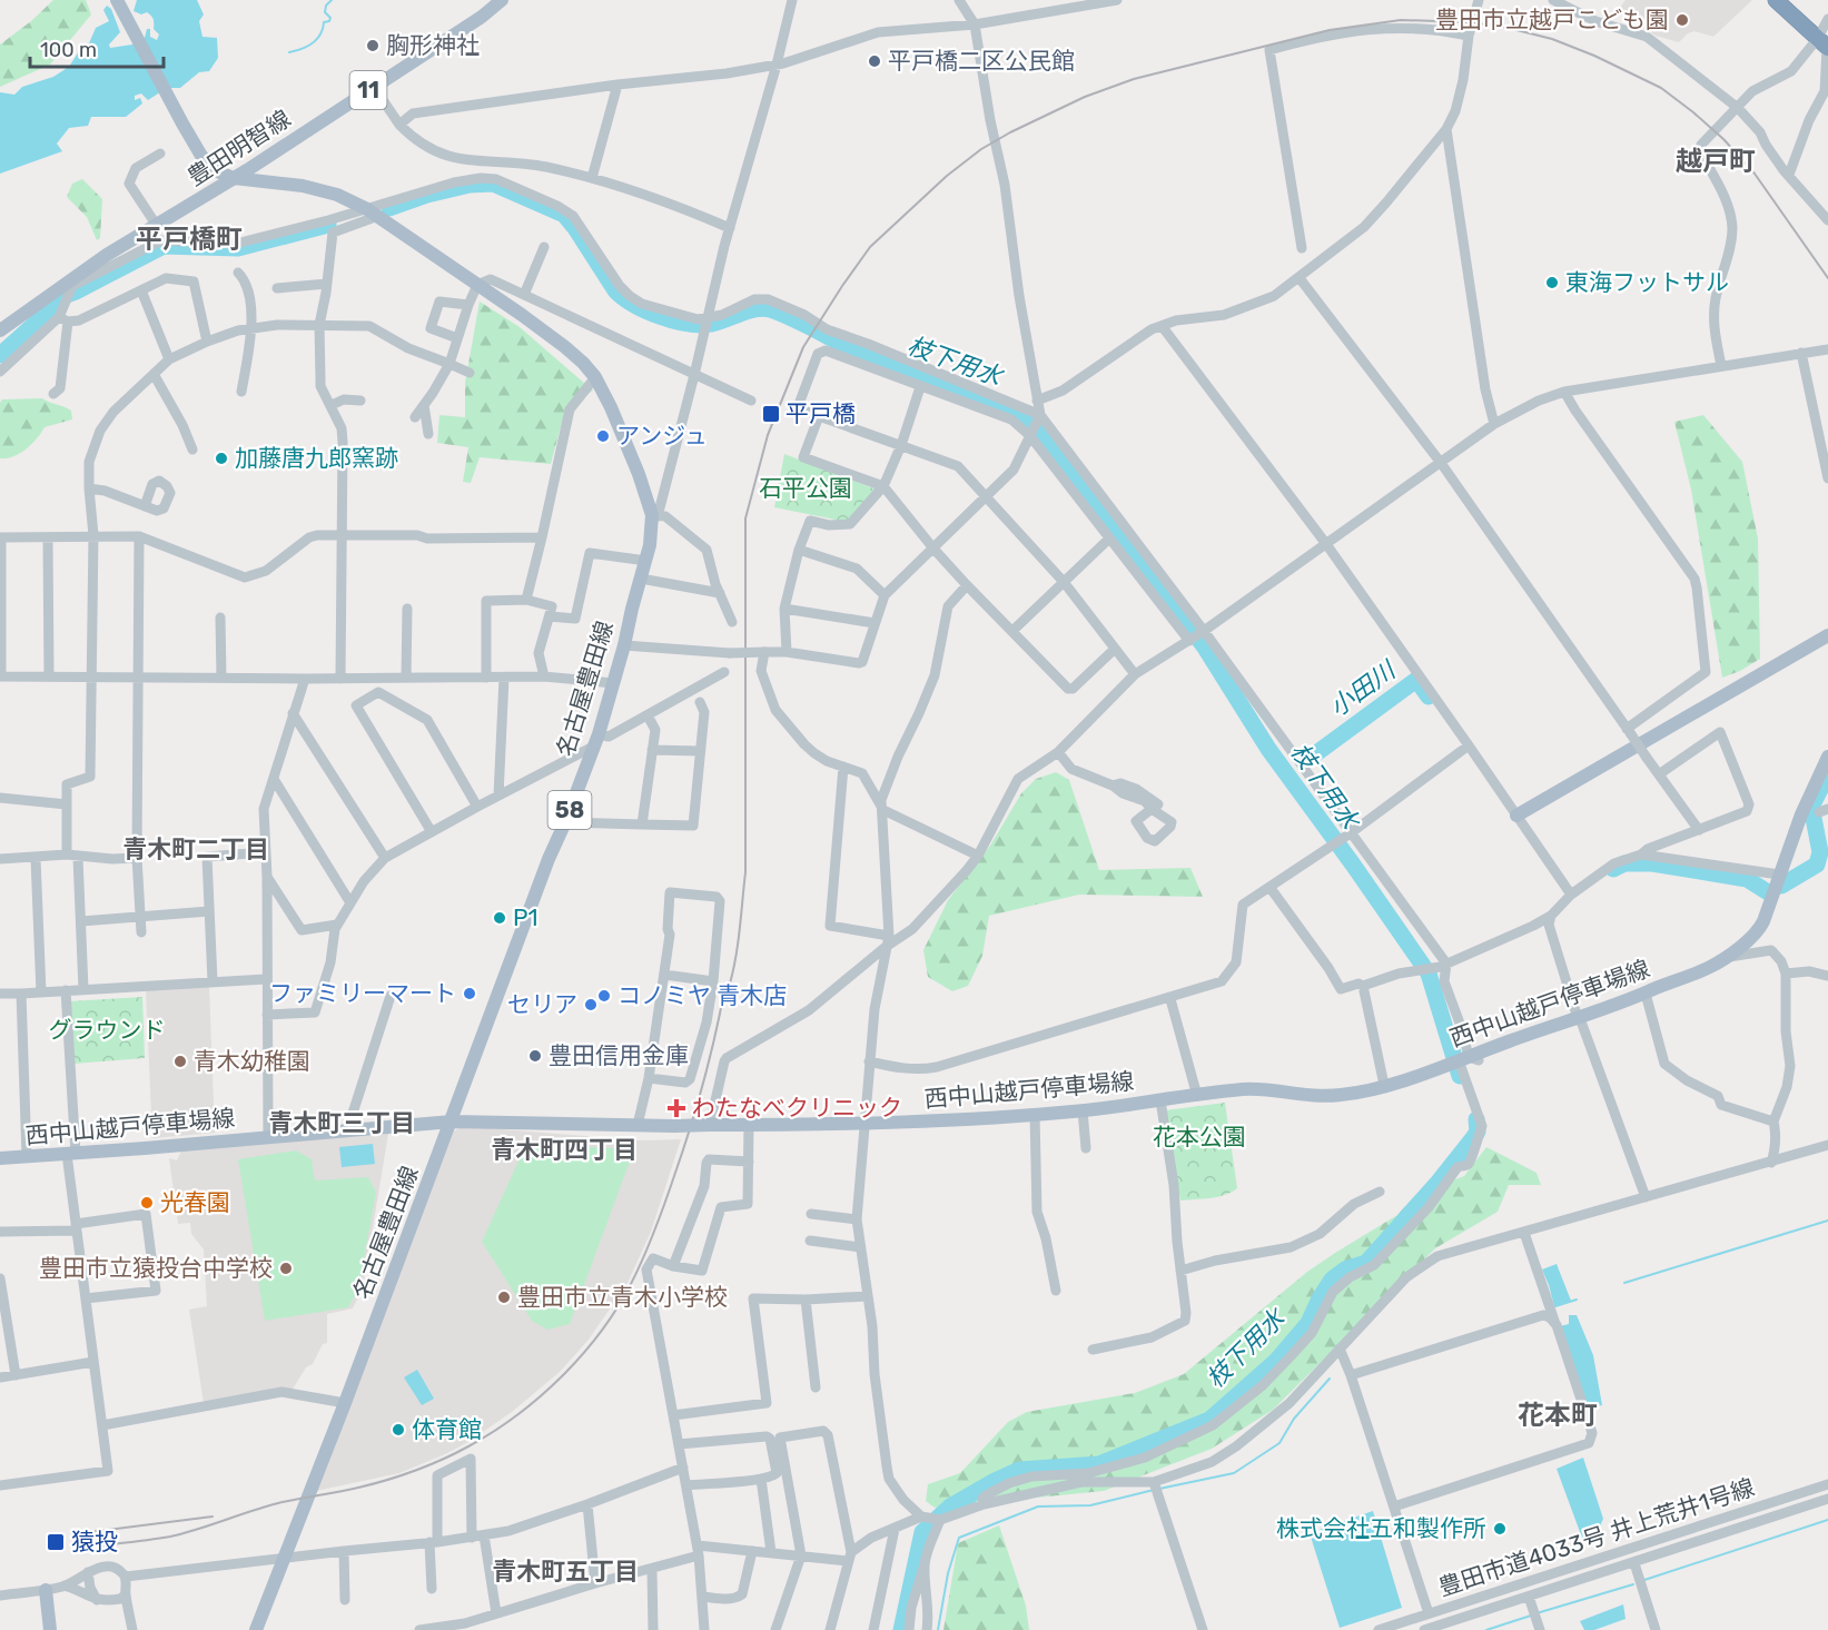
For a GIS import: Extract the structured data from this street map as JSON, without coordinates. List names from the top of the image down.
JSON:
{
  "streets": {
    "main road": [
      "11",
      "豊田明智線",
      "名古屋豊田線",
      "58",
      "西中山越戸停車場線"
    ],
    "street": ["豊田市道4033号 井上荒井1号線"]
  },
  "crossings": [
    ["豊田明智線", "名古屋豊田線"],
    ["名古屋豊田線", "西中山越戸停車場線"]
  ],
  "districts": [
    "越戸町",
    "平戸橋町",
    "青木町二丁目",
    "青木町三丁目",
    "青木町四丁目",
    "花本町",
    "青木町五丁目"
  ],
  "water": ["枝下用水", "小田川"],
  "parks": ["石平公園", "グラウンド", "花本公園"],
  "places": {
    "other": [
      "豊田市立越戸こども園",
      "胸形神社",
      "平戸橋二区公民館",
      "東海フットサル",
      "アンジュ",
      "加藤唐九郎窯跡",
      "P1",
      "ファミリーマート",
      "コノミヤ 青木店",
      "セリア",
      "豊田信用金庫",
      "青木幼稚園",
      "光春園",
      "豊田市立猿投台中学校",
      "豊田市立青木小学校",
      "体育館",
      "株式会社五和製作所"
    ],
    "transit": ["平戸橋", "猿投"],
    "health": ["わたなべクリニック"]
  },
  "scale_bar": "100 m"
}
